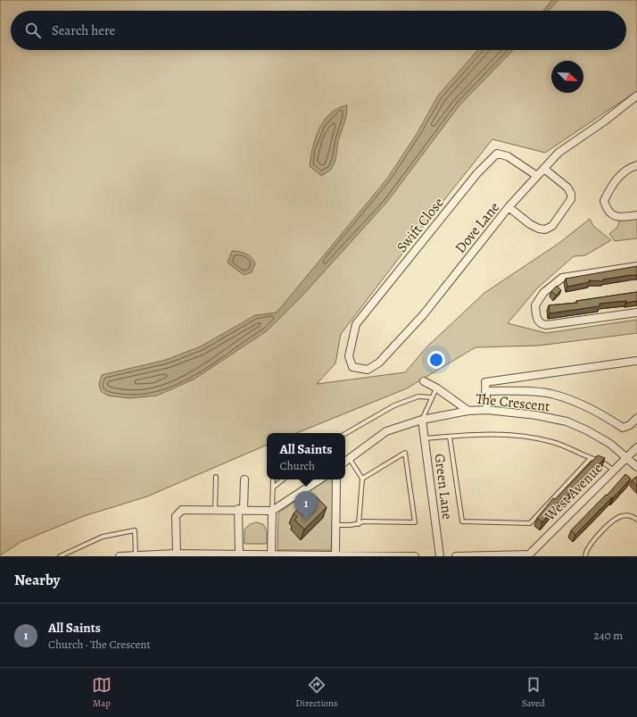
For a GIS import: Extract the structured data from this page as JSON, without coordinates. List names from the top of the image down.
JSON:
{
  "streets": {
    "street": [
      "Swift Close",
      "Dove Lane",
      "The Crescent",
      "Green Lane",
      "West Avenue"
    ]
  },
  "crossings": [
    ["Swift Close", "Dove Lane"],
    ["The Crescent", "Green Lane"],
    ["The Crescent", "West Avenue"]
  ],
  "north": "bottom right",
  "page": {
    "search": "Search here",
    "popup": ["All Saints", "Church"],
    "pins": "1",
    "heading": "Nearby",
    "list": [
      {
        "mark": "1",
        "name": "All Saints",
        "note": "Church · The Crescent",
        "value": "240 m"
      }
    ],
    "nav": ["Map", "Directions", "Saved"]
  }
}
